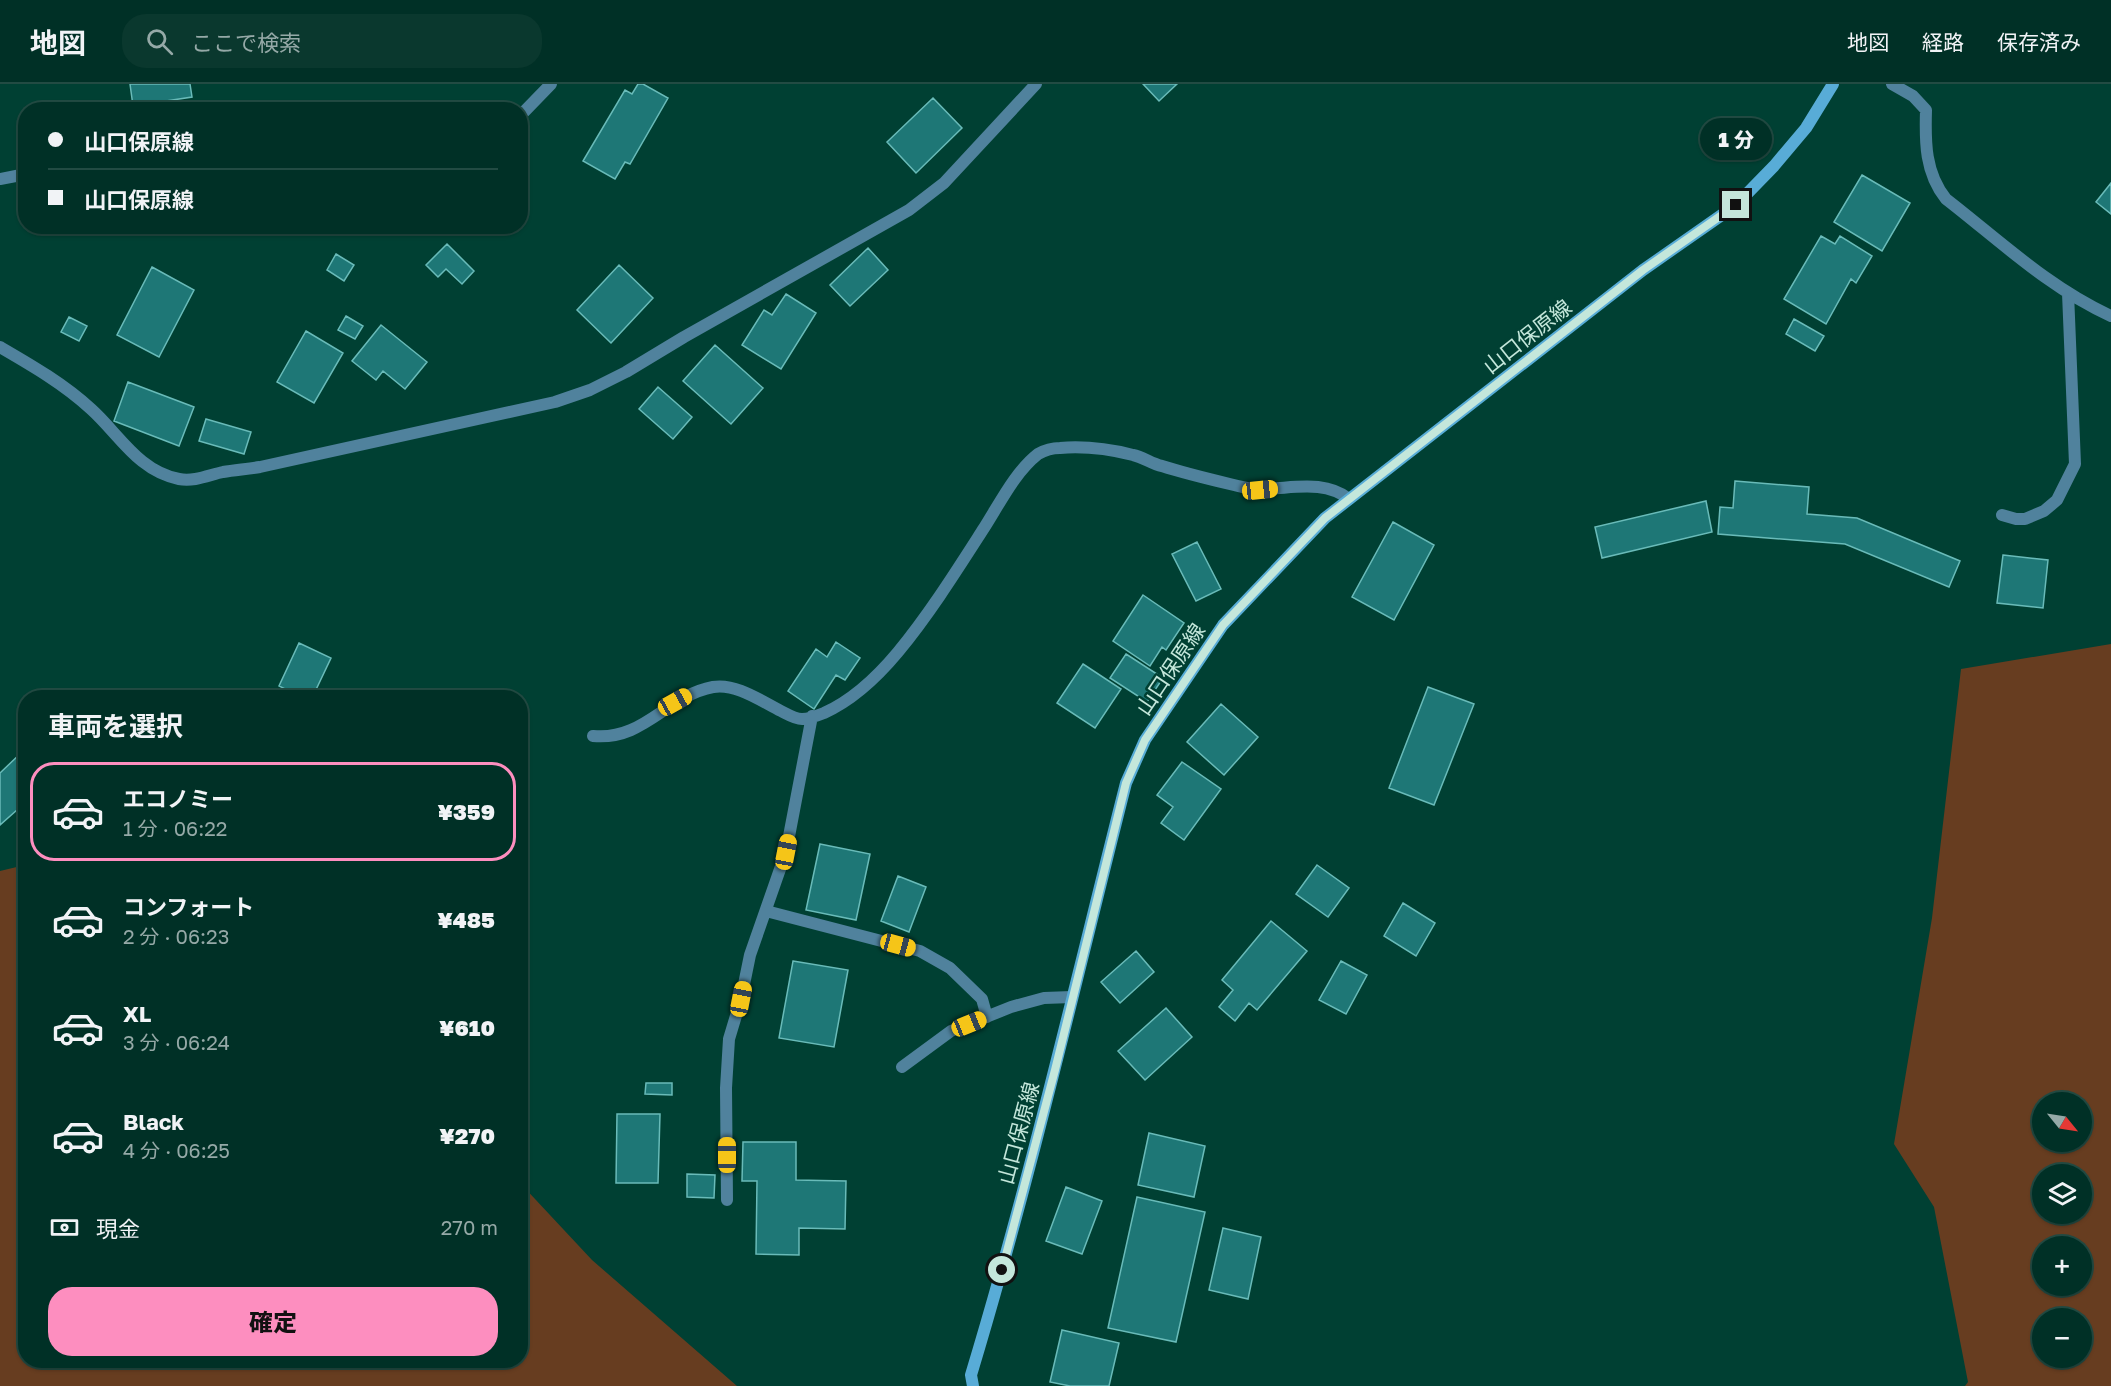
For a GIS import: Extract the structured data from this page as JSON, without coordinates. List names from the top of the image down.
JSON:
{
  "streets": {
    "main road": ["山口保原線"]
  },
  "north": "bottom right",
  "page": {
    "header": "地図",
    "search": "ここで検索",
    "nav": ["地図", "経路", "保存済み"],
    "banner": ["山口保原線", "山口保原線"],
    "bubble": "1 分",
    "heading": "車両を選択",
    "list": [
      {
        "name": "エコノミー",
        "note": "1 分 · 06:22",
        "value": "¥359"
      },
      {
        "name": "コンフォート",
        "note": "2 分 · 06:23",
        "value": "¥485"
      },
      {
        "name": "XL",
        "note": "3 分 · 06:24",
        "value": "¥610"
      },
      {
        "name": "Black",
        "note": "4 分 · 06:25",
        "value": "¥270"
      }
    ],
    "map_buttons": ["+", "−"],
    "pay": ["現金", "270 m"],
    "buttons": "確定"
  }
}
